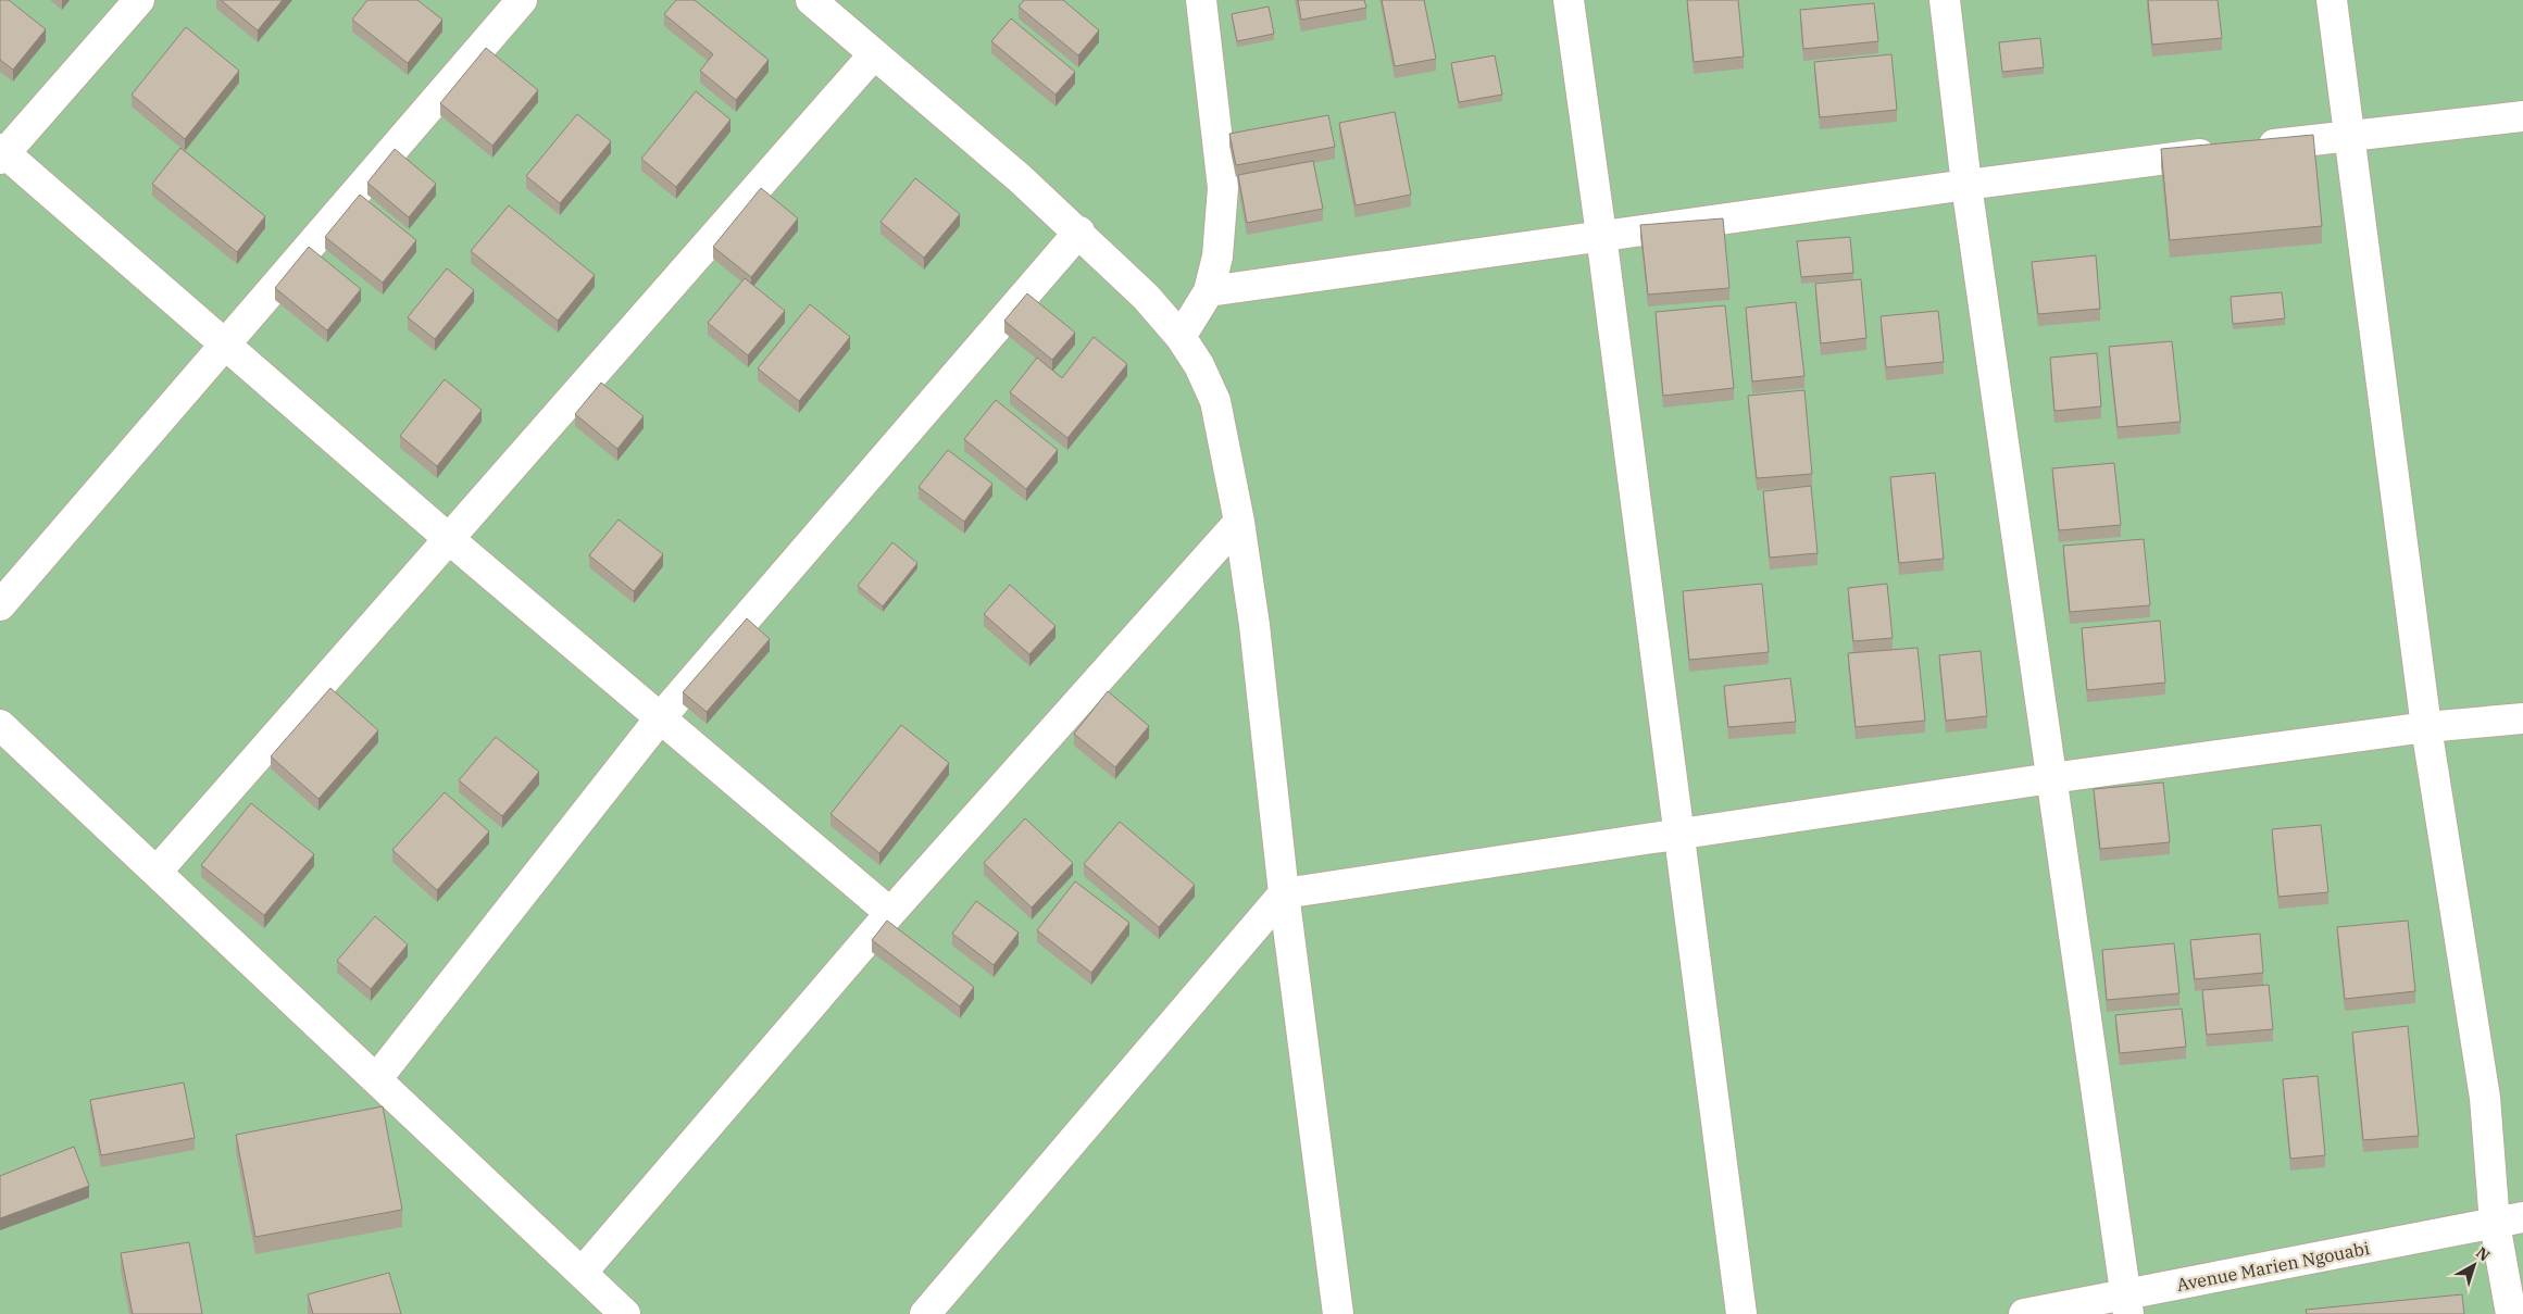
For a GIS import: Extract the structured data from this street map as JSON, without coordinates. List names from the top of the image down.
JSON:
{
  "streets": {
    "street": ["Avenue Marien Ngouabi"]
  },
  "north": "top right"
}
